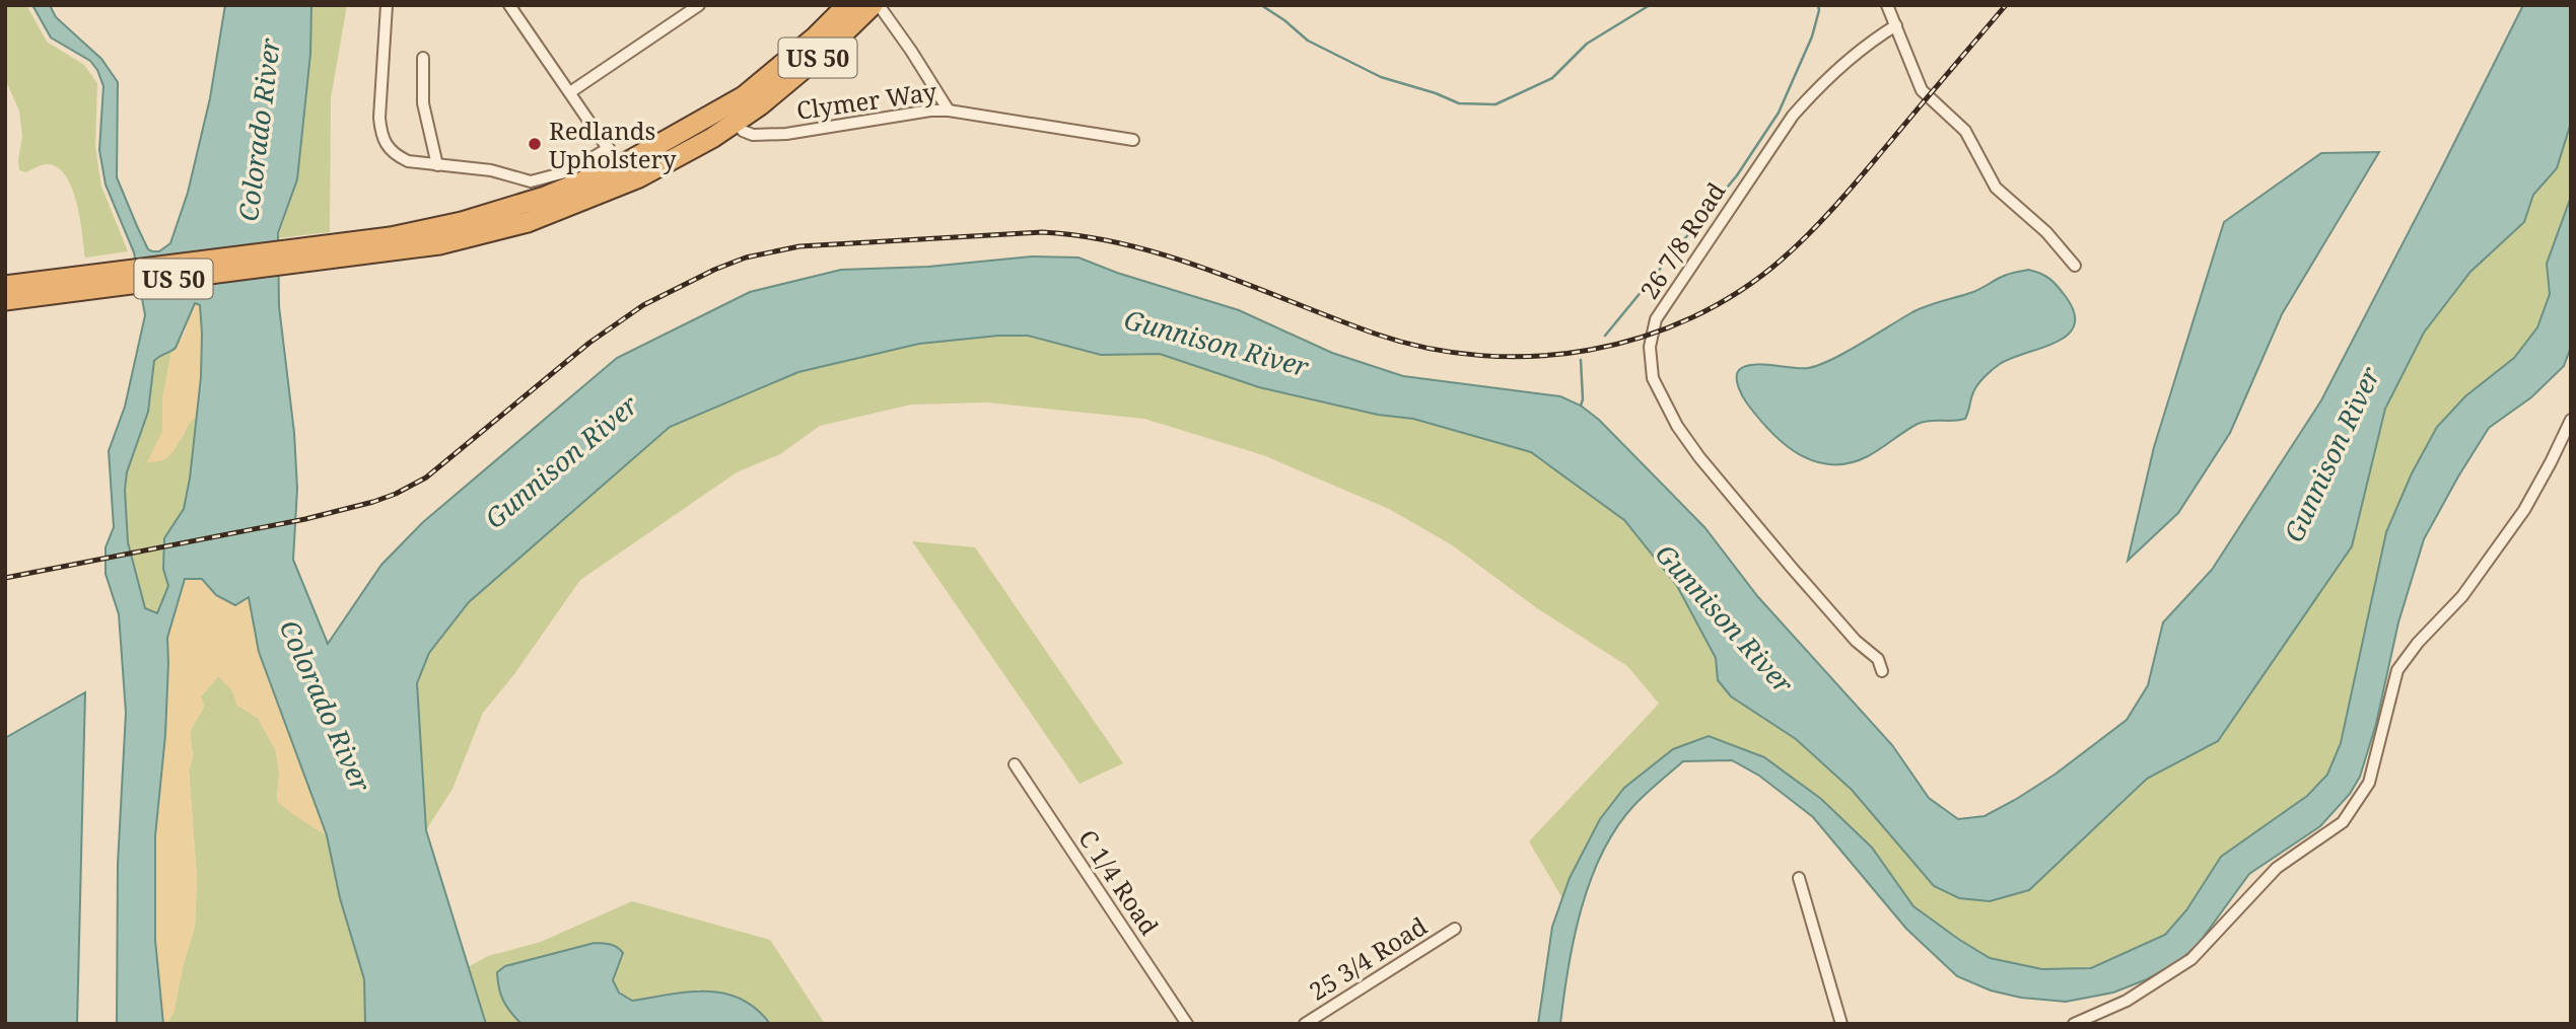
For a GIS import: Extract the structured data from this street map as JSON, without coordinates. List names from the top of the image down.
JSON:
{
  "streets": {
    "highway": ["US 50"],
    "street": [
      "Clymer Way",
      "26 7/8 Road",
      "C 1/4 Road",
      "25 3/4 Road"
    ]
  },
  "crossings": [
    ["US 50", "Clymer Way"]
  ],
  "water": ["Colorado River", "Gunnison River"],
  "places": ["Redlands Upholstery"]
}
